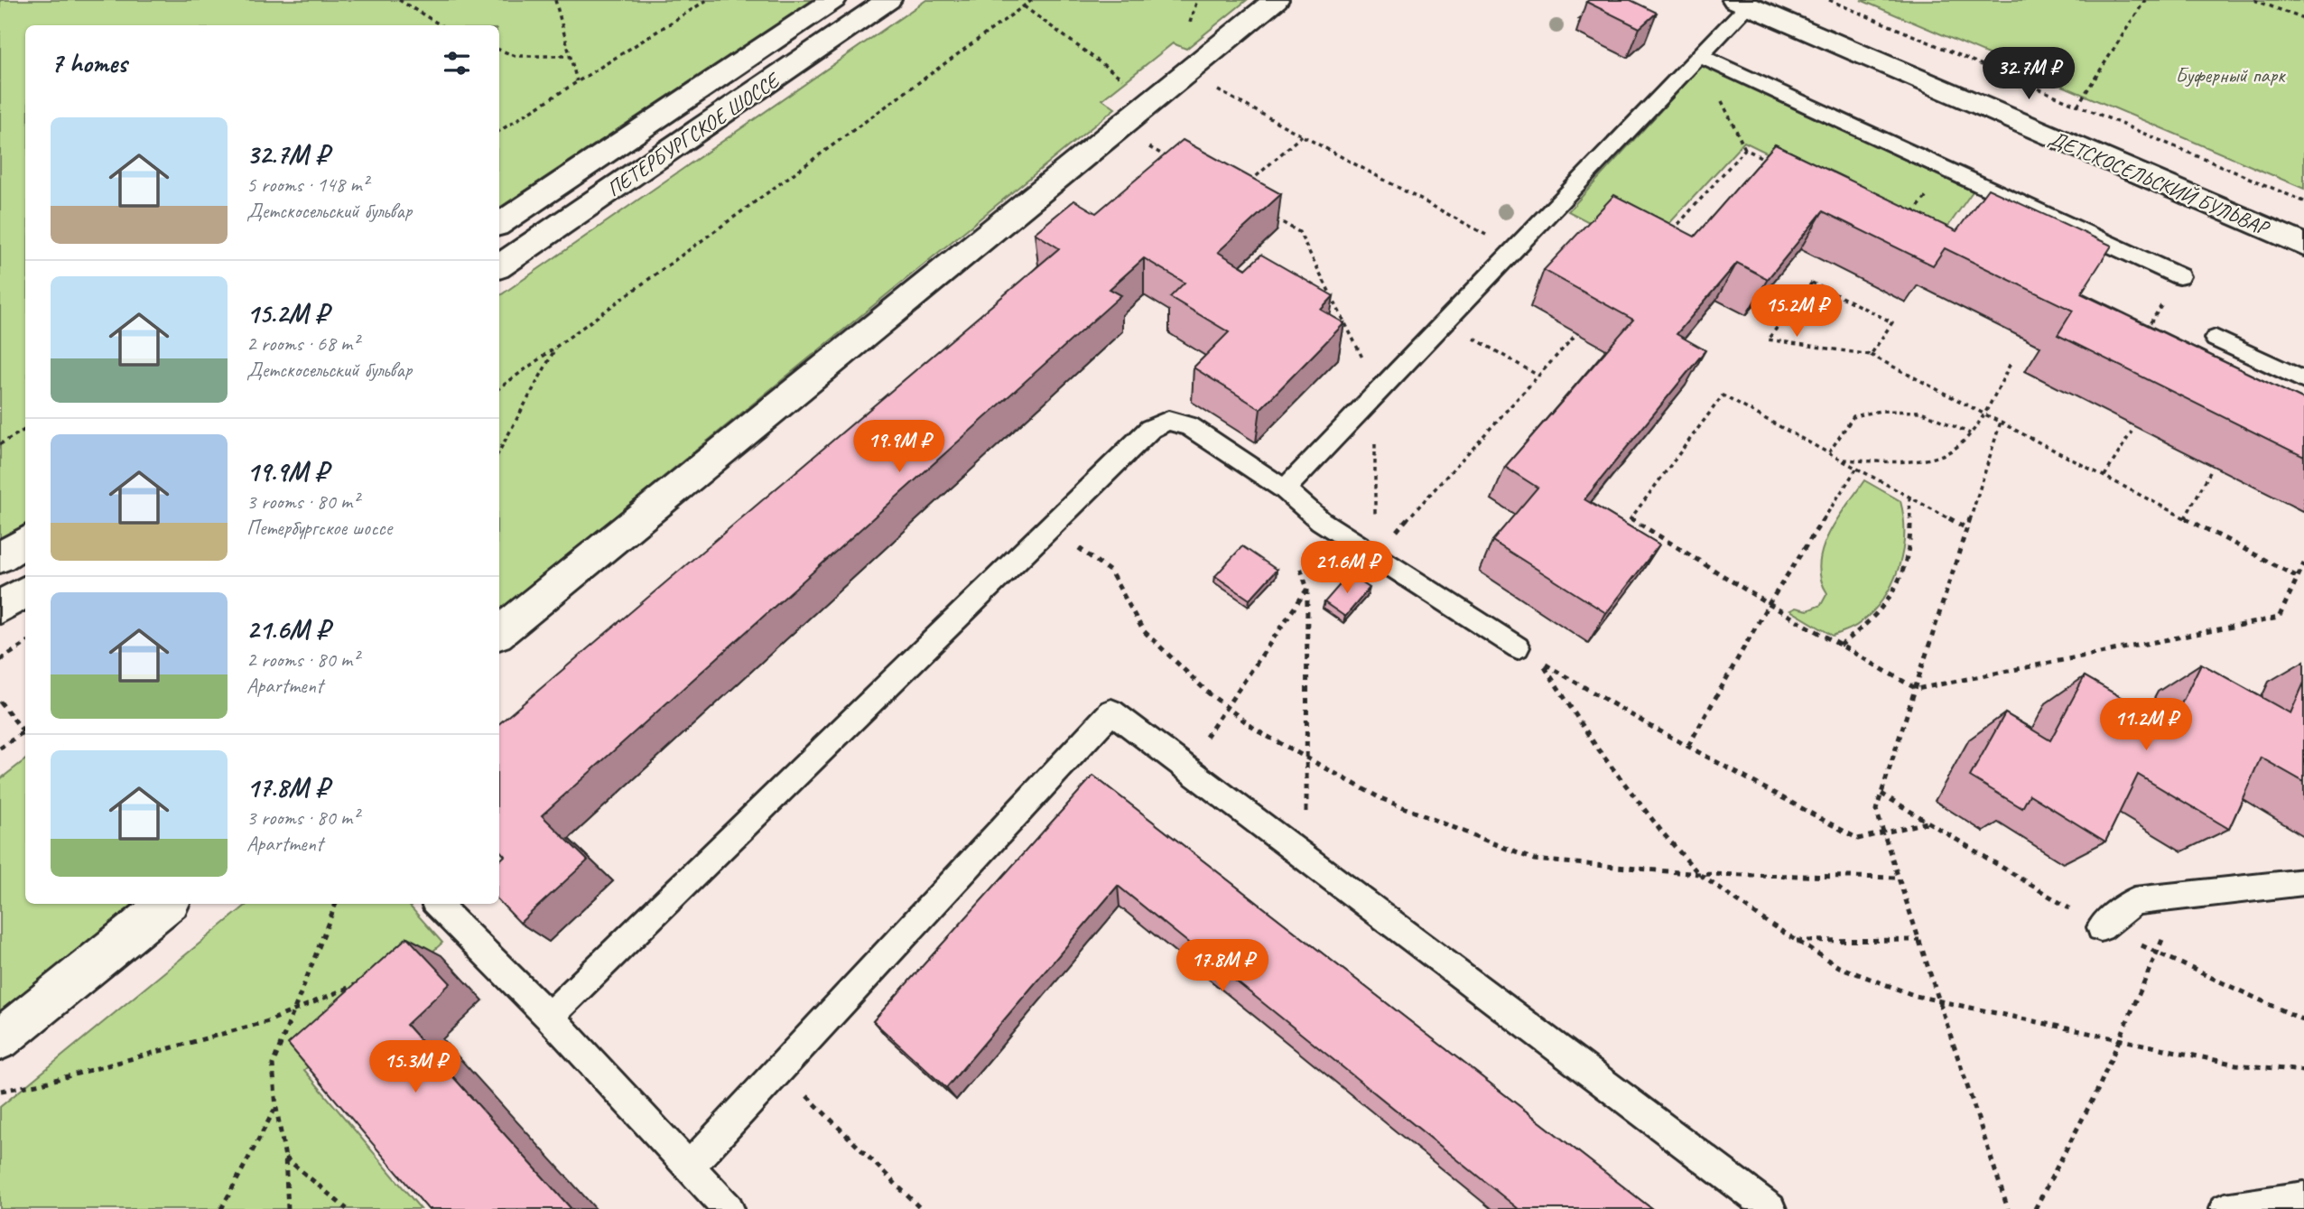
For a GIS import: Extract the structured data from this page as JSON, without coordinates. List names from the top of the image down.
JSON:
{
  "streets": {
    "street": ["ПЕТЕРБУРГСКОЕ ШОССЕ", "ДЕТСКОСЕЛЬСКИЙ БУЛЬВАР"]
  },
  "parks": ["Буферный парк"],
  "page": {
    "heading": "7 homes",
    "price": [
      "32.7M ₽",
      "15.2M ₽",
      "19.9M ₽",
      "21.6M ₽",
      "11.2M ₽",
      "17.8M ₽",
      "15.3M ₽"
    ],
    "list": [
      {
        "name": "32.7M ₽",
        "note": "5 rooms · 148 m² · Детскосельский бульвар"
      },
      {
        "name": "15.2M ₽",
        "note": "2 rooms · 68 m² · Детскосельский бульвар"
      },
      {
        "name": "19.9M ₽",
        "note": "3 rooms · 80 m² · Петербургское шоссе"
      },
      {
        "name": "21.6M ₽",
        "note": "2 rooms · 80 m² · Apartment"
      },
      {
        "name": "17.8M ₽",
        "note": "3 rooms · 80 m² · Apartment"
      }
    ]
  }
}
